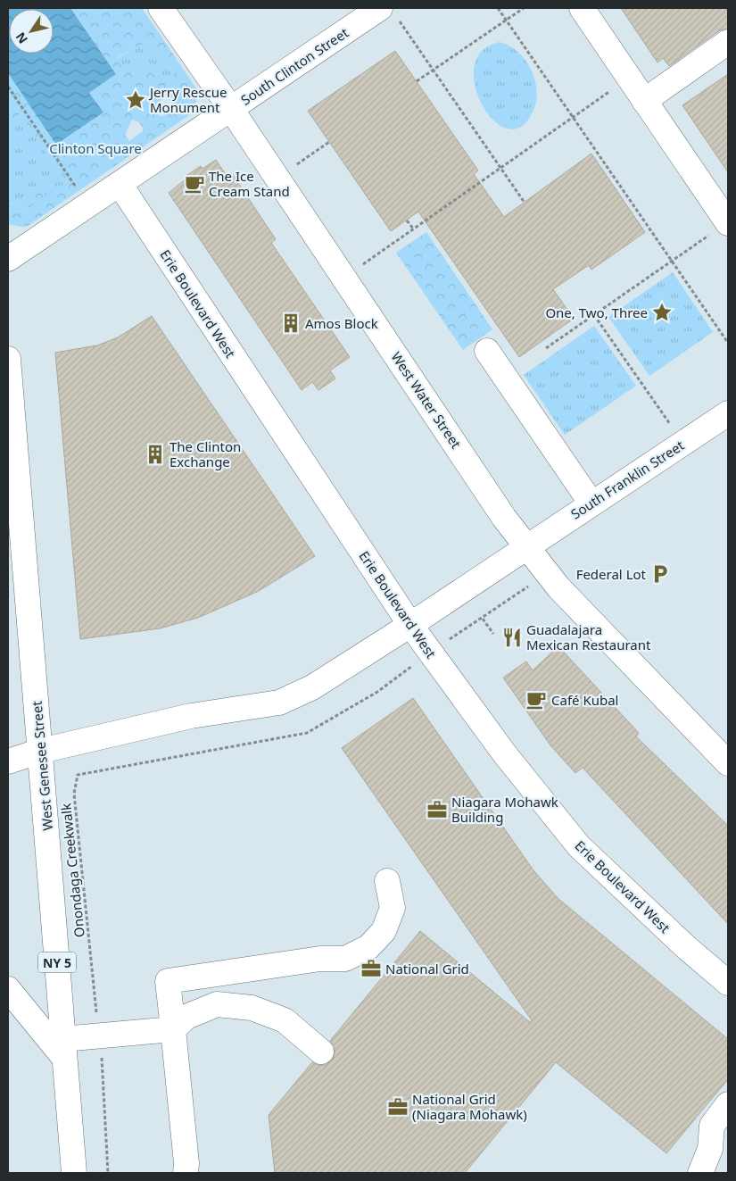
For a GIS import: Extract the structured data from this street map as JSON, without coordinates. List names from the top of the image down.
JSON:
{
  "streets": {
    "street": [
      "South Clinton Street",
      "Erie Boulevard West",
      "West Water Street",
      "South Franklin Street",
      "West Genesee Street",
      "NY 5"
    ],
    "path": ["Onondaga Creekwalk"]
  },
  "crossings": [
    ["South Clinton Street", "Erie Boulevard West"],
    ["South Clinton Street", "West Water Street"],
    ["Erie Boulevard West", "South Franklin Street"],
    ["West Water Street", "South Franklin Street"],
    ["South Franklin Street", "West Genesee Street"]
  ],
  "parks": ["Clinton Square"],
  "places": {
    "place": ["Jerry Rescue Monument", "One, Two, Three"],
    "cafe": ["The Ice Cream Stand", "Café Kubal"],
    "building": ["Amos Block", "The Clinton Exchange"],
    "parking": ["Federal Lot"],
    "restaurant": ["Guadalajara Mexican Restaurant"],
    "office": ["Niagara Mohawk Building", "National Grid", "National Grid (Niagara Mohawk)"]
  },
  "north": "bottom left"
}
